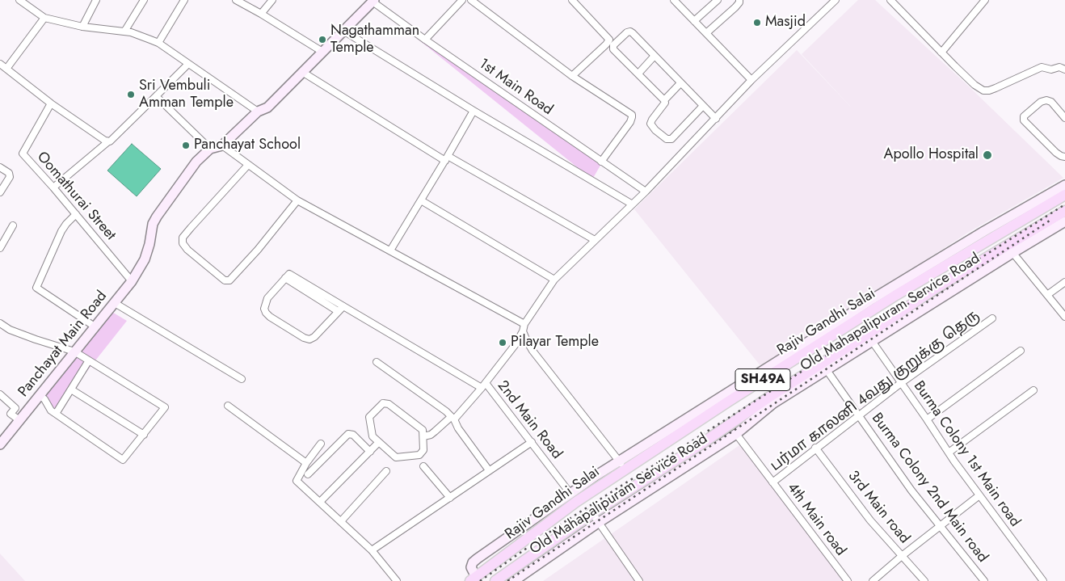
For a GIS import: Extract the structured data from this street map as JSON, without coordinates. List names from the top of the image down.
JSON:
{
  "streets": {
    "main road": ["Rajiv Gandhi Salai", "SH49A"],
    "street": [
      "1st Main Road",
      "Oomathurai Street",
      "Old Mahapalipuram Service Road",
      "Panchayat Main Road",
      "பர்மா காலனி 4வது குறுக்கு தெரு",
      "2nd Main Road",
      "Burma Colony 1st Main road",
      "Burma Colony 2nd Main road",
      "3rd Main road",
      "4th Main road"
    ]
  },
  "crossings": [
    ["1st Main Road", "2nd Main Road"],
    ["Oomathurai Street", "Panchayat Main Road"],
    ["Old Mahapalipuram Service Road", "Rajiv Gandhi Salai"],
    ["Old Mahapalipuram Service Road", "Burma Colony 1st Main road"],
    ["Old Mahapalipuram Service Road", "Burma Colony 2nd Main road"],
    ["Old Mahapalipuram Service Road", "4th Main road"],
    ["பர்மா காலனி 4வது குறுக்கு தெரு", "Burma Colony 1st Main road"],
    ["பர்மா காலனி 4வது குறுக்கு தெரு", "Burma Colony 2nd Main road"],
    ["பர்மா காலனி 4வது குறுக்கு தெரு", "3rd Main road"],
    ["பர்மா காலனி 4வது குறுக்கு தெரு", "4th Main road"]
  ],
  "places": [
    "Masjid",
    "Nagathamman Temple",
    "Sri Vembuli Amman Temple",
    "Panchayat School",
    "Apollo Hospital",
    "Pilayar Temple"
  ]
}
